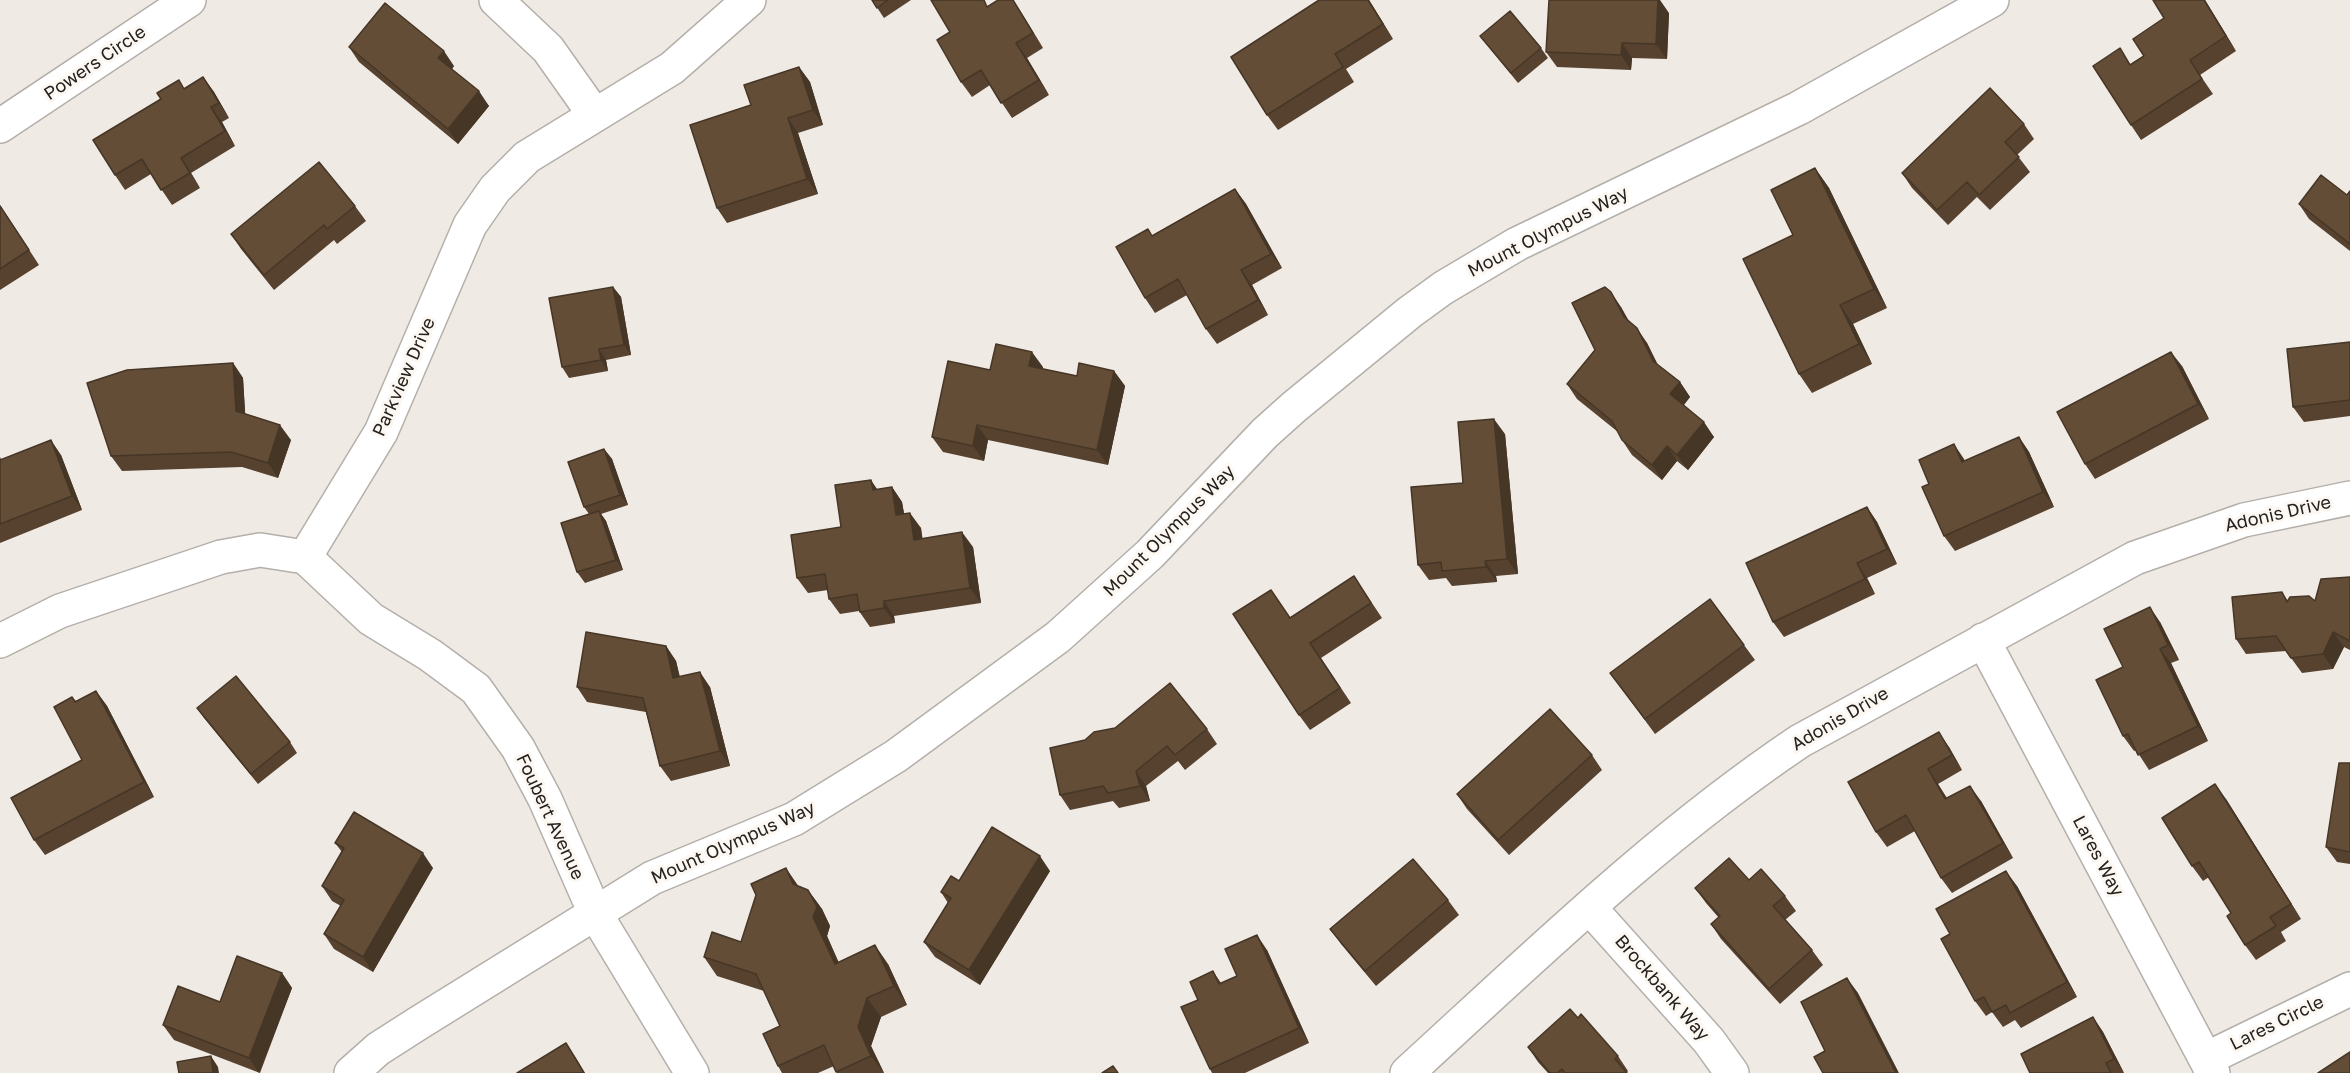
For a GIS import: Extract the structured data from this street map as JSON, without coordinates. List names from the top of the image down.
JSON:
{
  "streets": {
    "street": [
      "Powers Circle",
      "Mount Olympus Way",
      "Parkview Drive",
      "Adonis Drive",
      "Foubert Avenue",
      "Lares Way",
      "Brockbank Way",
      "Lares Circle"
    ]
  },
  "crossings": [
    ["Mount Olympus Way", "Foubert Avenue"],
    ["Parkview Drive", "Foubert Avenue"],
    ["Adonis Drive", "Lares Way"],
    ["Adonis Drive", "Brockbank Way"],
    ["Lares Way", "Lares Circle"]
  ]
}
